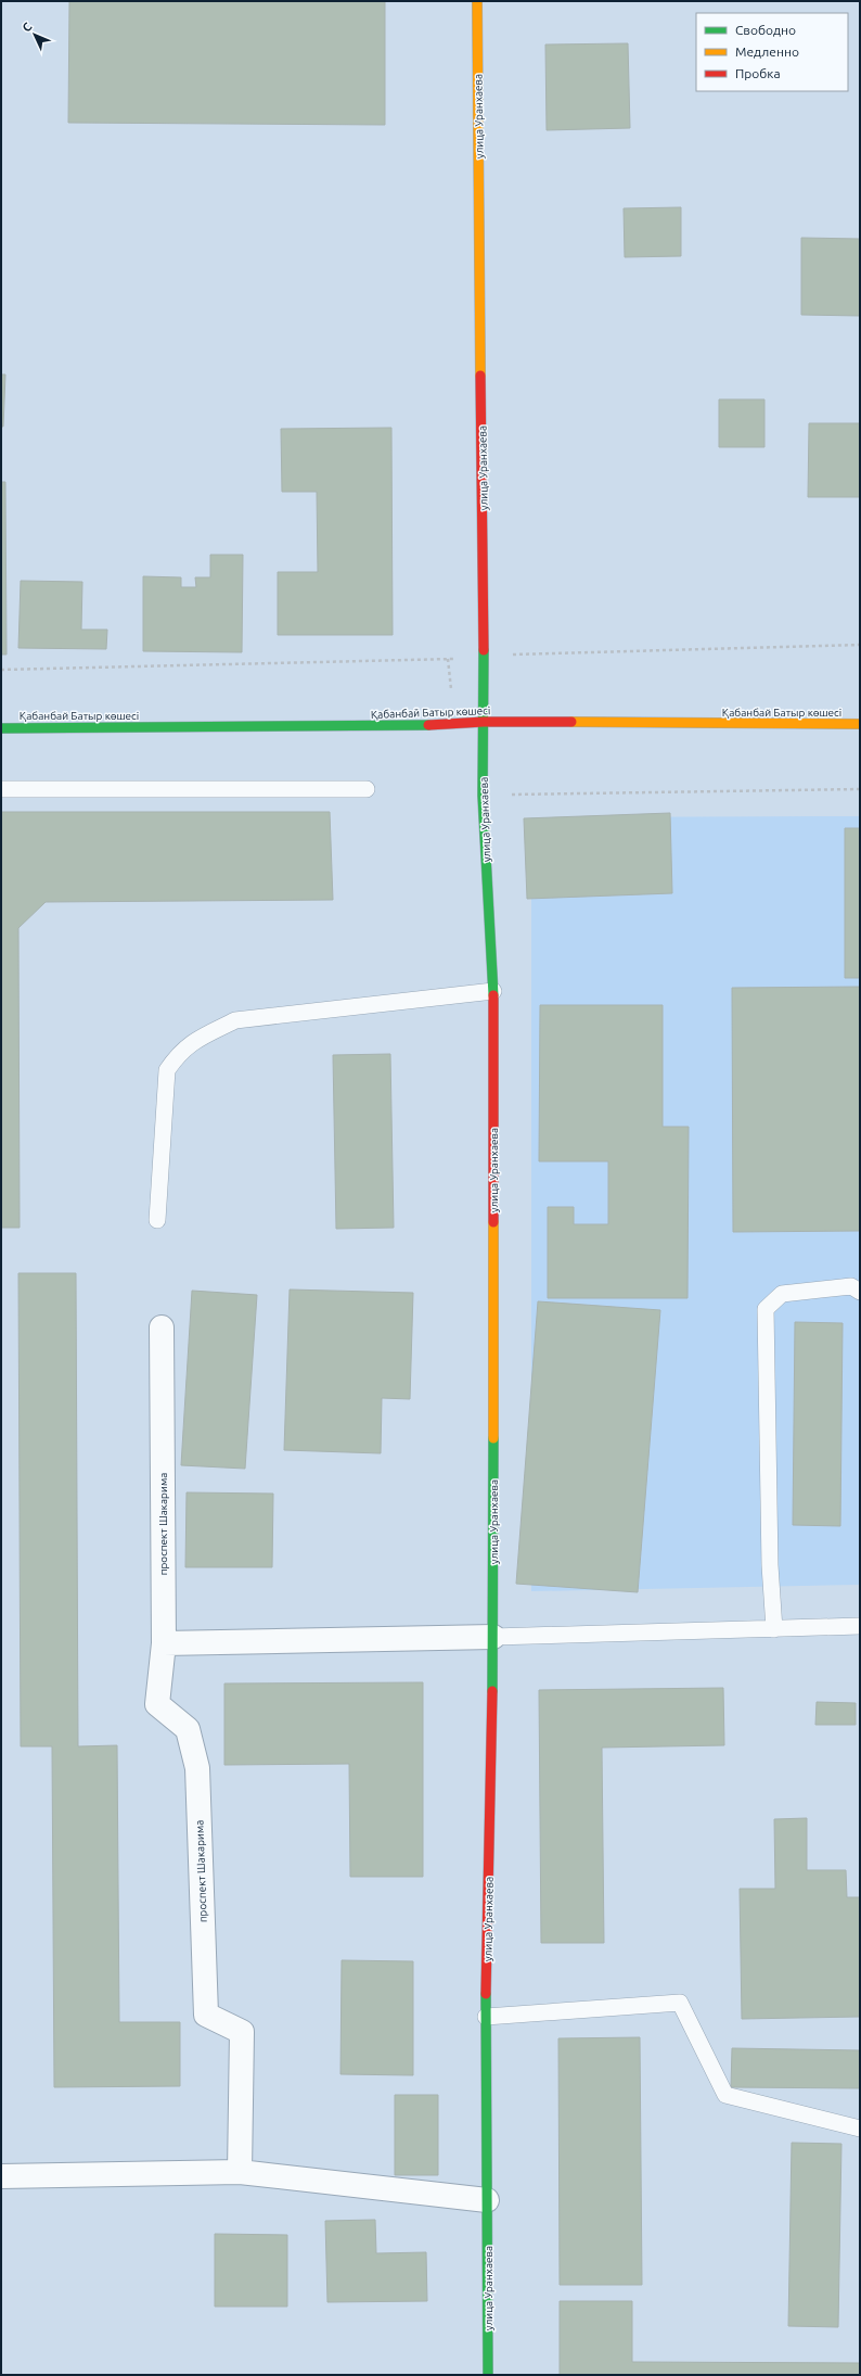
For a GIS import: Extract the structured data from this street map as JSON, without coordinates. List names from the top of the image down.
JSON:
{
  "streets": {
    "street": ["улица Уранхаева", "Қабанбай Батыр көшесі", "проспект Шакарима"]
  },
  "crossings": [
    ["улица Уранхаева", "Қабанбай Батыр көшесі"]
  ],
  "legend": ["Свободно", "Медленно", "Пробка"],
  "north": "top left"
}
